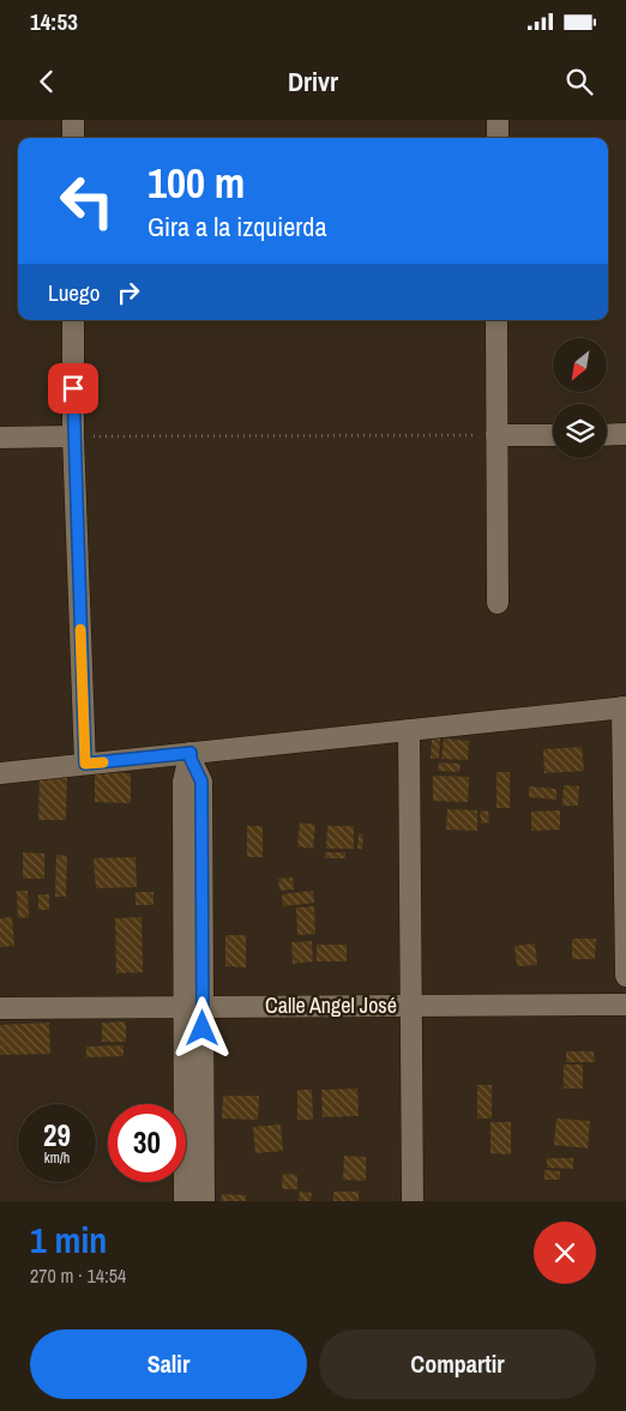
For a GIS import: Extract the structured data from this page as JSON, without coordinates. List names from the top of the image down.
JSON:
{
  "streets": {
    "street": ["Calle Angel José"]
  },
  "north": "bottom left",
  "page": {
    "status": "14:53",
    "header": "Drivr",
    "turn": ["100 m", "Gira a la izquierda"],
    "then": "Luego",
    "speed": "29 km/h",
    "limit": "30",
    "heading": ["1 min", "270 m · 14:54"],
    "buttons": ["Salir", "Compartir"]
  }
}
